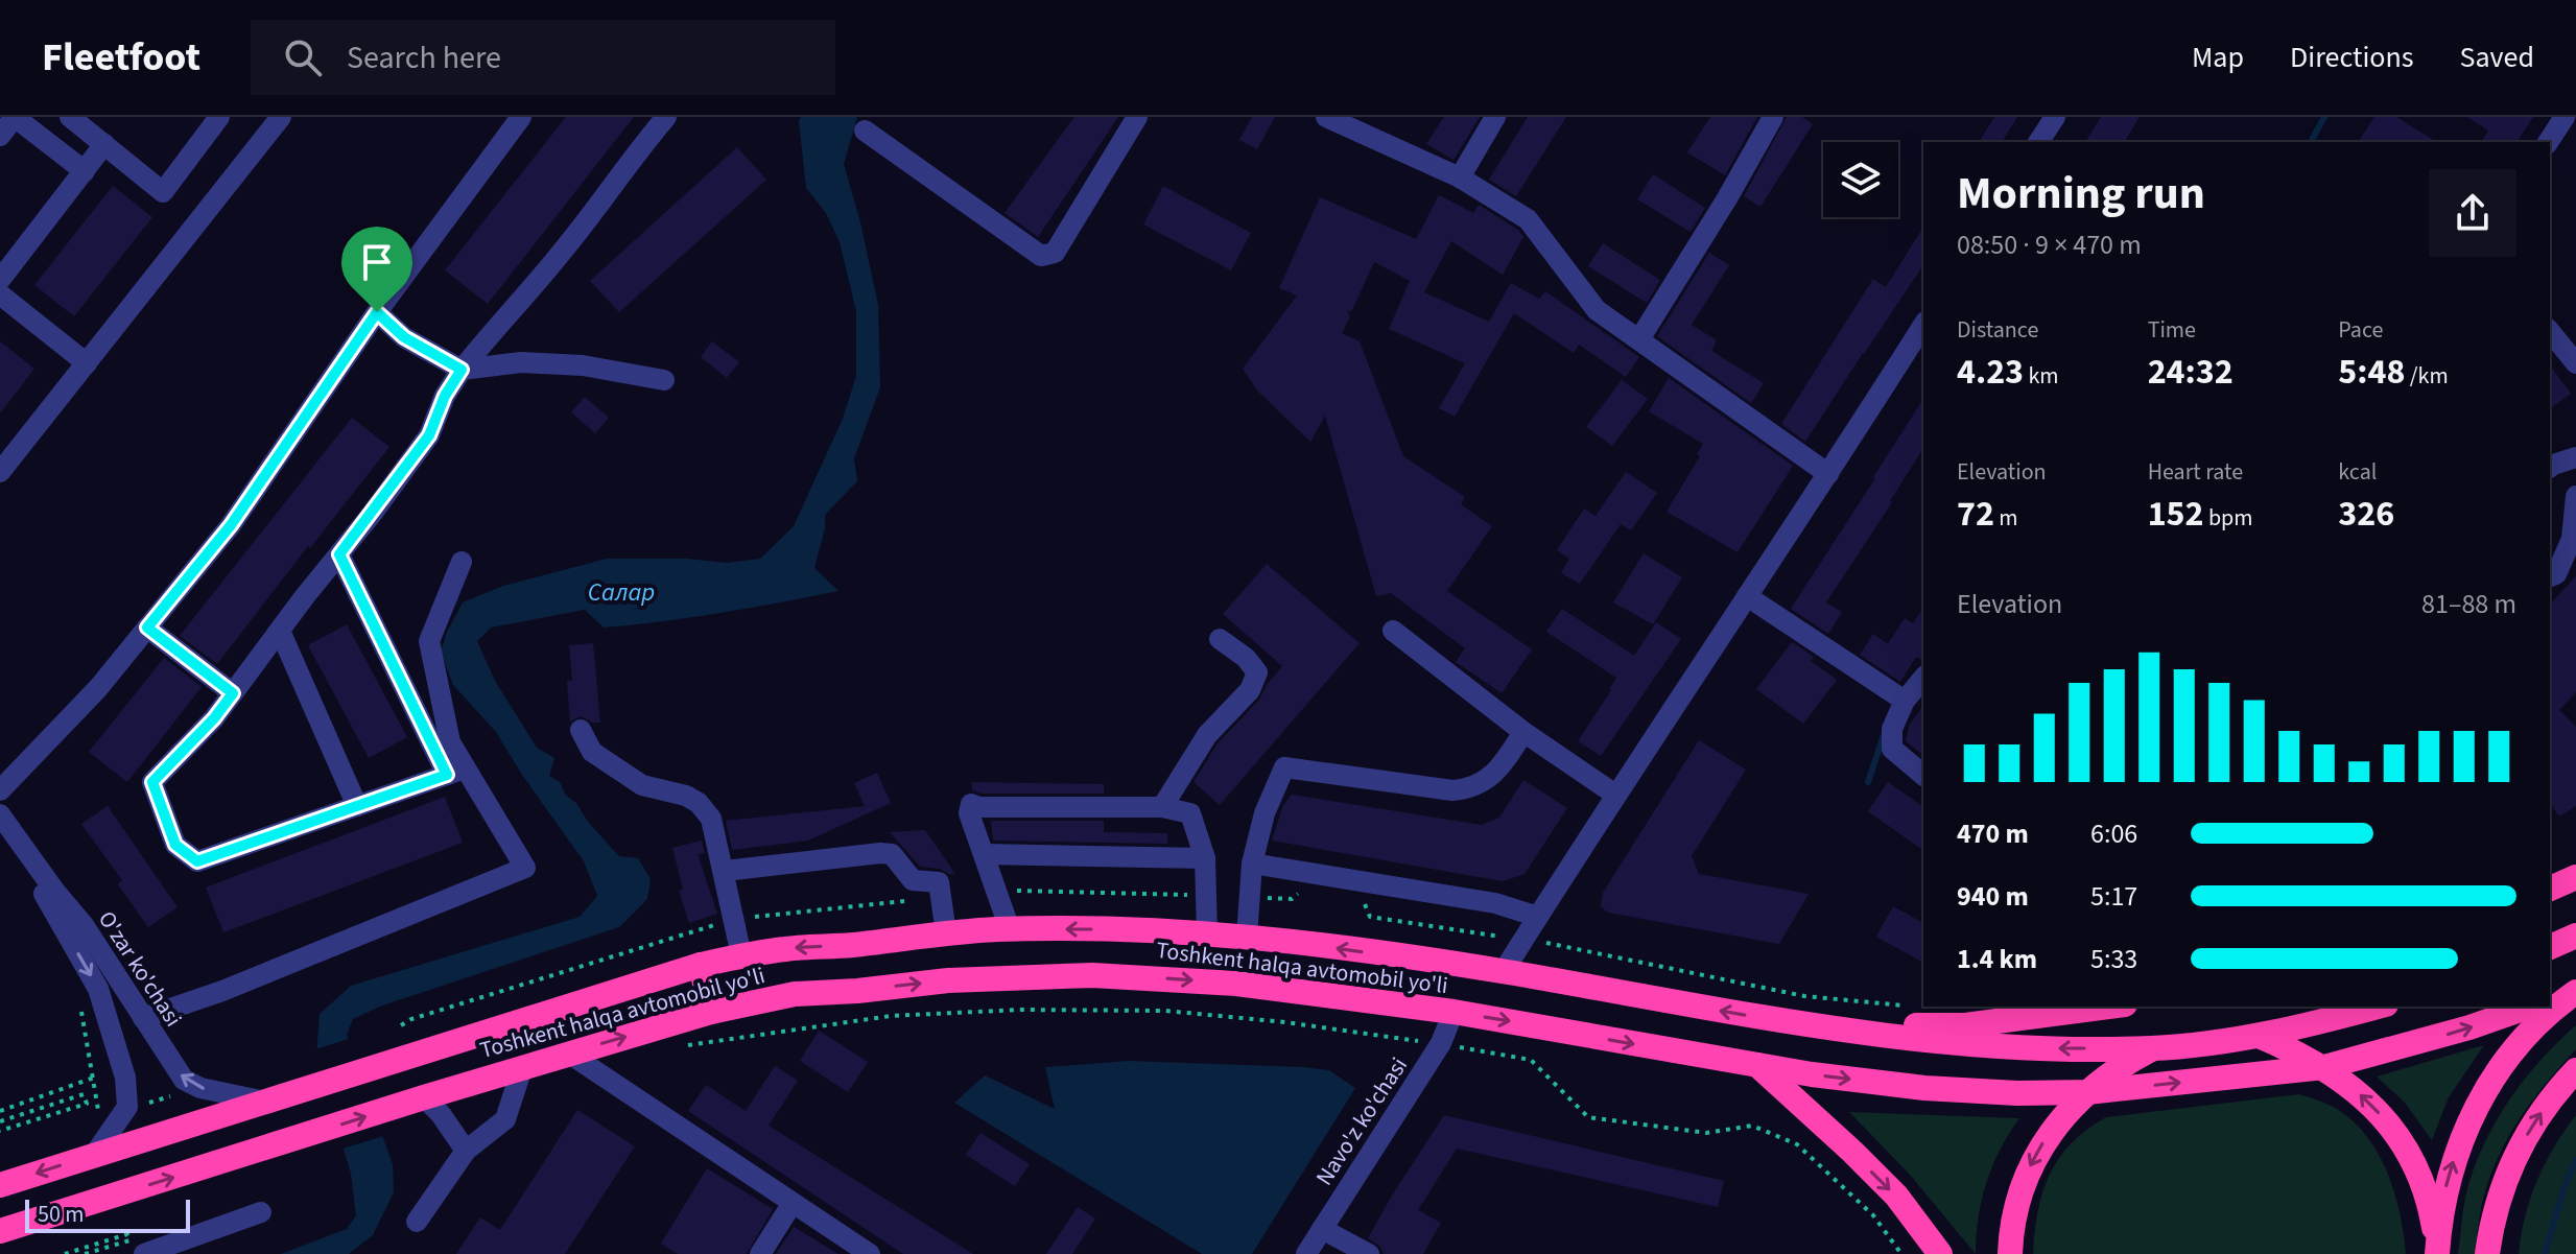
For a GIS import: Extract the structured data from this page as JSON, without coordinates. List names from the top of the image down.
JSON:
{
  "streets": {
    "highway": ["Toshkent halqa avtomobil yo'li"],
    "street": ["O'zar ko'chasi", "Navo'z ko'chasi"]
  },
  "crossings": [
    ["Toshkent halqa avtomobil yo'li", "O'zar ko'chasi"],
    ["Toshkent halqa avtomobil yo'li", "Navo'z ko'chasi"]
  ],
  "water": ["Салар"],
  "scale_bar": "50 m",
  "page": {
    "header": "Fleetfoot",
    "search": "Search here",
    "nav": ["Map", "Directions", "Saved"],
    "heading": ["Morning run", "08:50 · 9 × 470 m"],
    "stats": [
      ["Distance", "4.23 km"],
      ["Time", "24:32"],
      ["Pace", "5:48 /km"],
      ["Elevation", "72 m"],
      ["Heart rate", "152 bpm"],
      ["kcal", "326"]
    ],
    "chart": ["Elevation", "81–88 m"],
    "list": [
      {
        "name": "470 m",
        "note": "6:06"
      },
      {
        "name": "940 m",
        "note": "5:17"
      },
      {
        "name": "1.4 km",
        "note": "5:33"
      }
    ],
    "scale": "50 m"
  }
}
